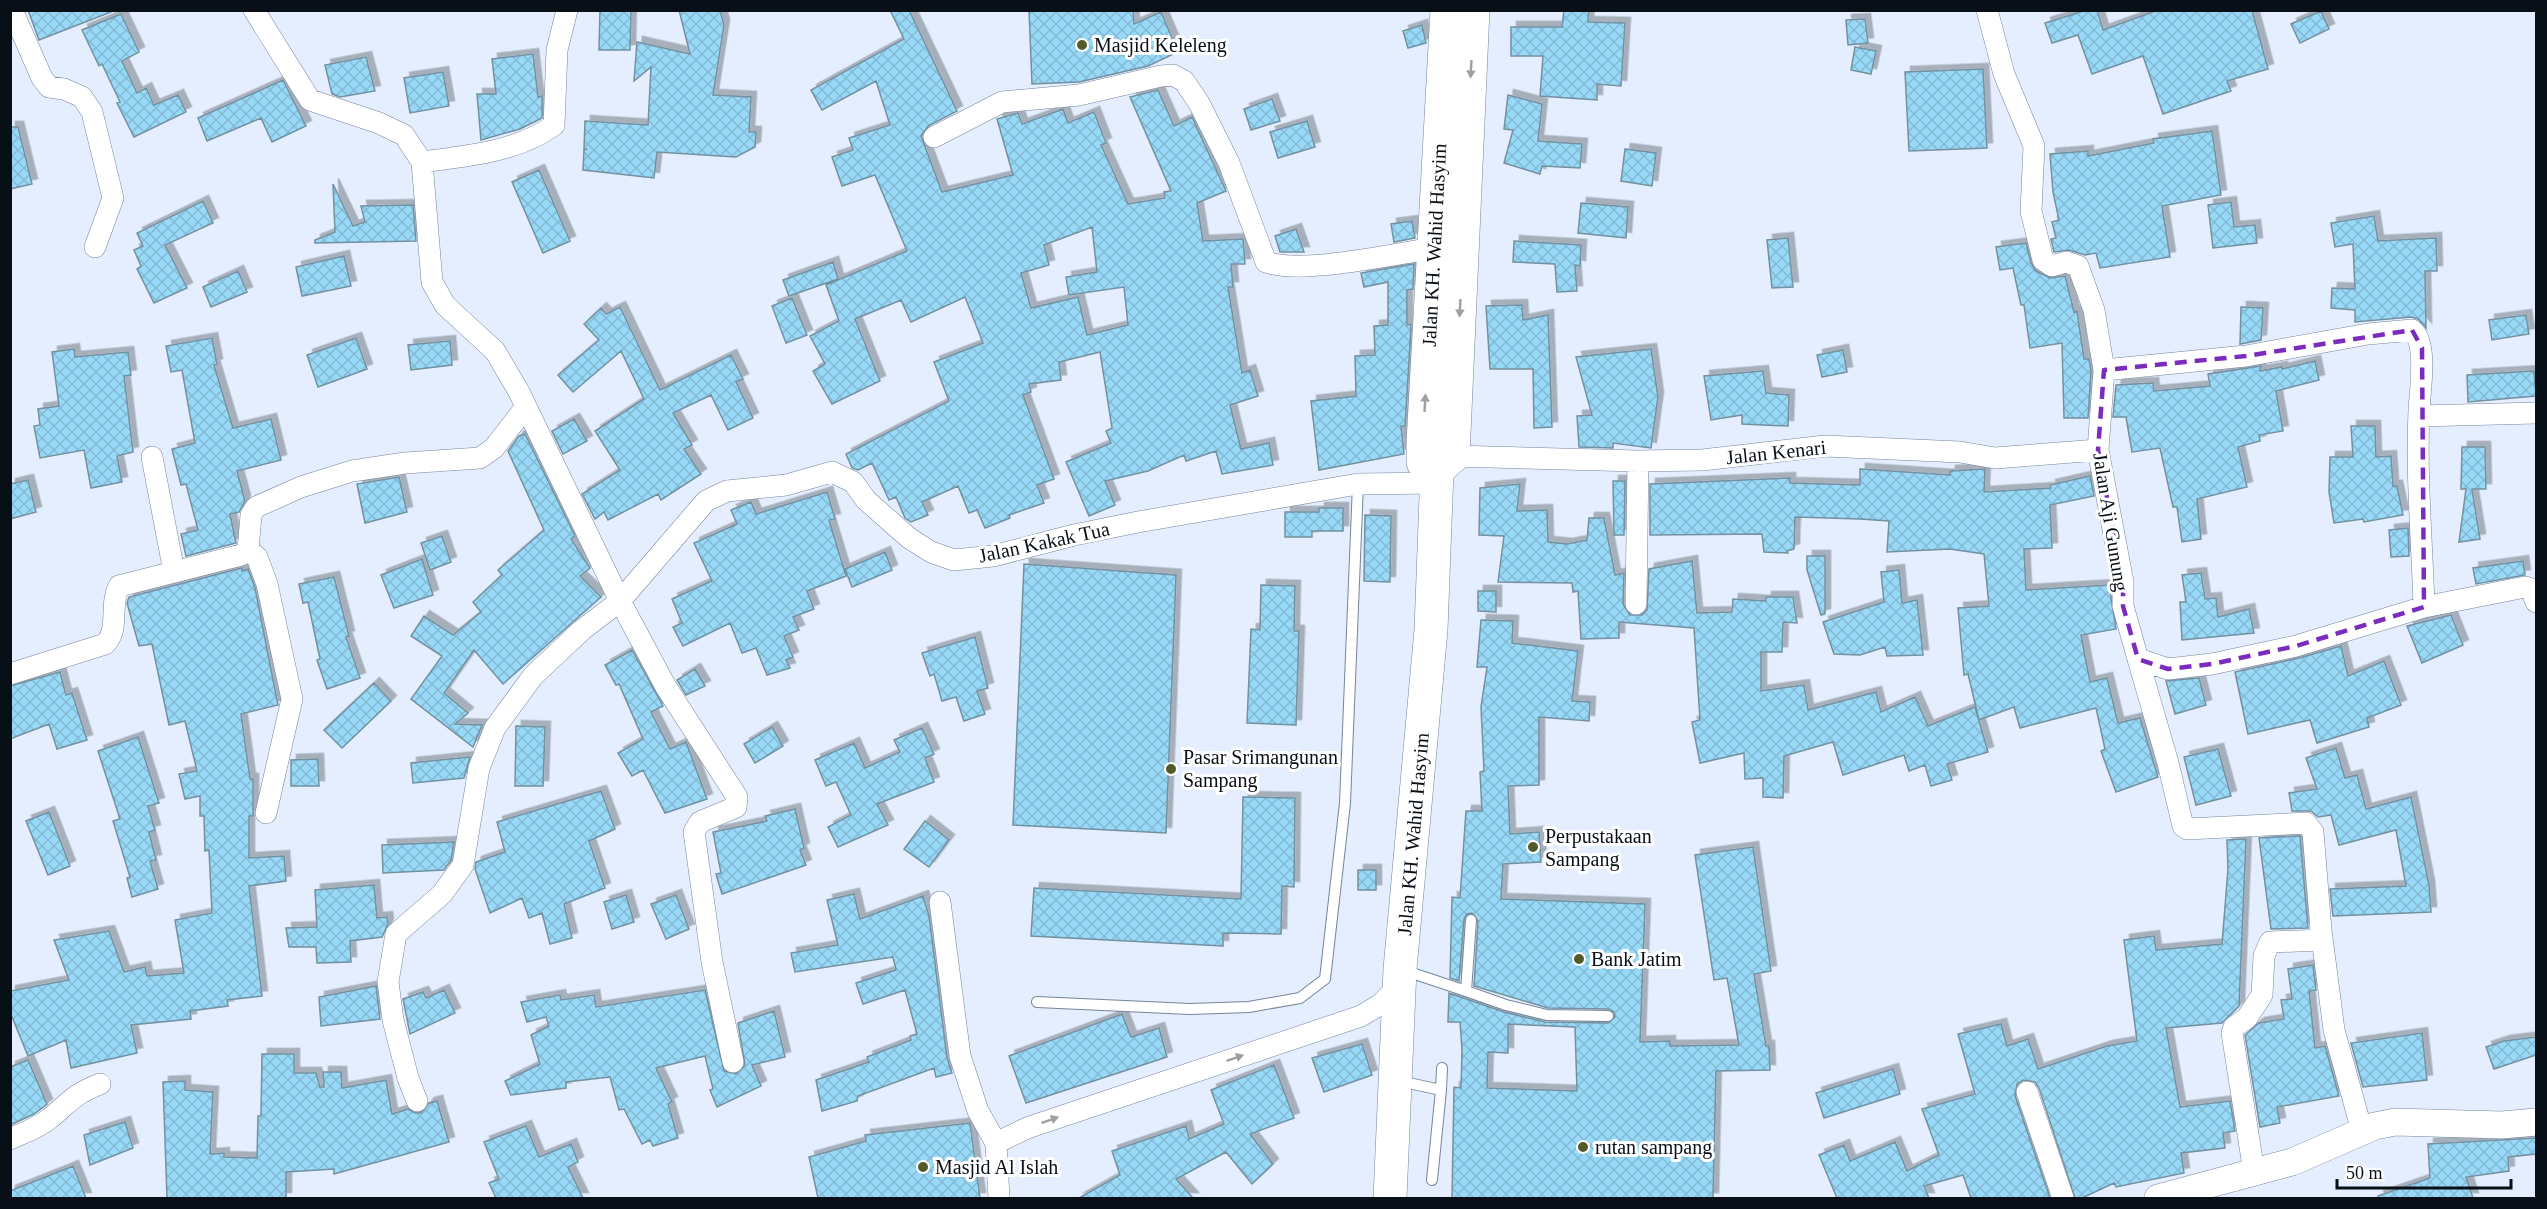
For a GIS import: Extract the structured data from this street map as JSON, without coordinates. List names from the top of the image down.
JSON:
{
  "streets": {
    "highway": ["Jalan KH. Wahid Hasyim"],
    "street": ["Jalan Kenari", "Jalan Aji Gunung", "Jalan Kakak Tua"]
  },
  "crossings": [
    ["Jalan KH. Wahid Hasyim", "Jalan Kenari"],
    ["Jalan KH. Wahid Hasyim", "Jalan Kakak Tua"],
    ["Jalan Kenari", "Jalan Aji Gunung"],
    ["Jalan Kenari", "Jalan Kakak Tua"]
  ],
  "places": [
    "Masjid Keleleng",
    "Pasar Srimangunan Sampang",
    "Perpustakaan Sampang",
    "Bank Jatim",
    "rutan sampang",
    "Masjid Al Islah"
  ],
  "scale_bar": "50 m"
}
